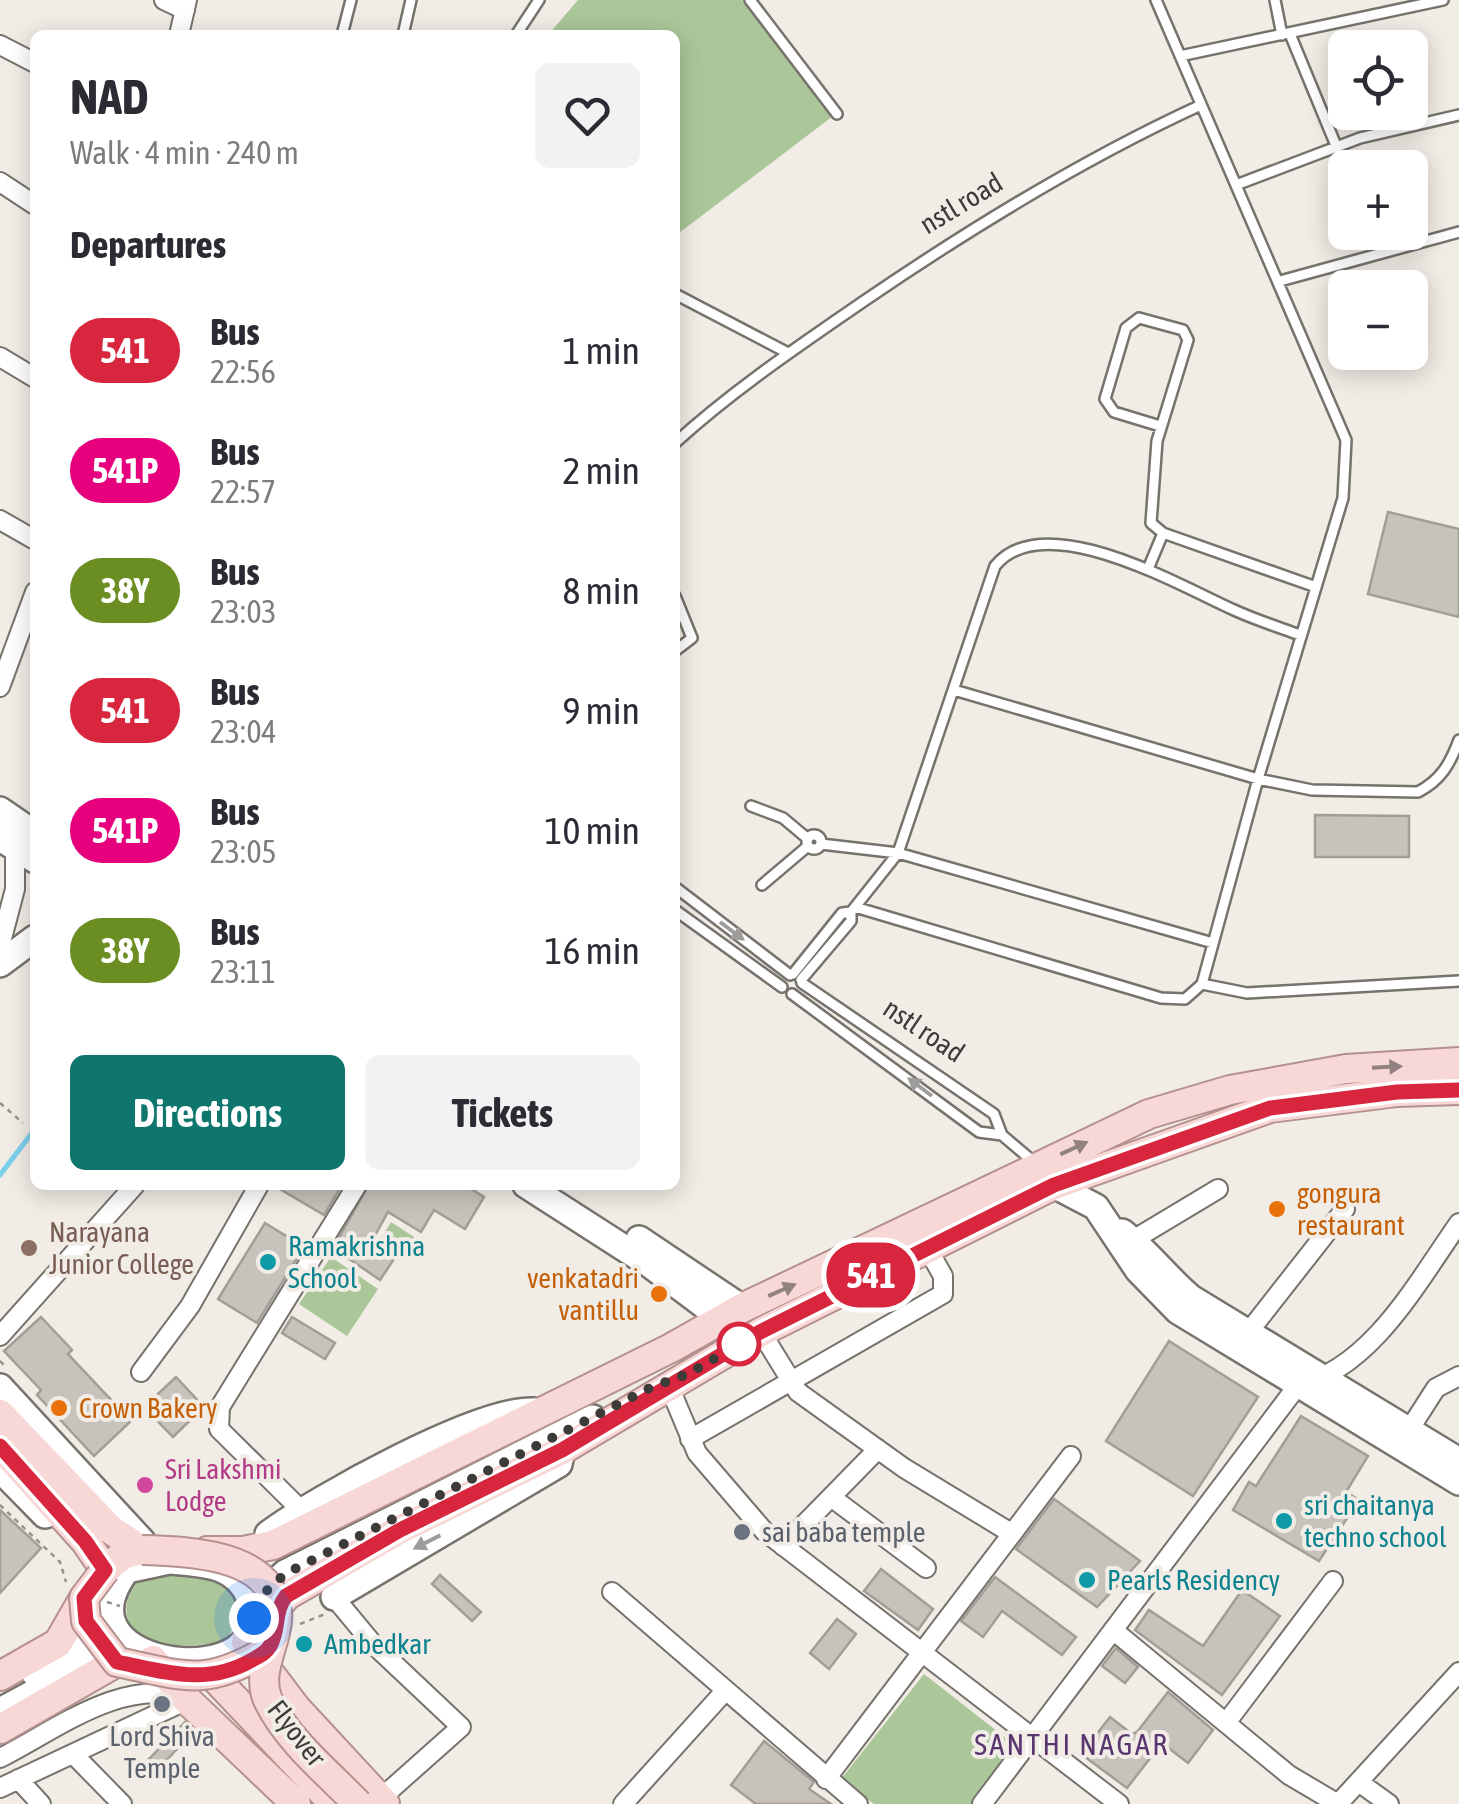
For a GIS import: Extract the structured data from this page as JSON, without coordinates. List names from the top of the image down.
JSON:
{
  "streets": {
    "main road": ["Flyover"],
    "lane": ["nstl road"]
  },
  "districts": ["SANTHI NAGAR"],
  "places": [
    "gongura restaurant",
    "Narayana Junior College",
    "Ramakrishna School",
    "venkatadri vantillu",
    "Crown Bakery",
    "Sri Lakshmi Lodge",
    "sri chaitanya techno school",
    "sai baba temple",
    "Pearls Residency",
    "Ambedkar",
    "Lord Shiva Temple"
  ],
  "lines": ["bus line 541"],
  "page": {
    "on_map": "541",
    "map_buttons": ["+", "−"],
    "heading": [
      ["NAD", "Walk · 4 min · 240 m"],
      "Departures"
    ],
    "list": [
      {
        "mark": "541",
        "name": "Bus",
        "note": "22:56",
        "value": "1 min"
      },
      {
        "mark": "541P",
        "name": "Bus",
        "note": "22:57",
        "value": "2 min"
      },
      {
        "mark": "38Y",
        "name": "Bus",
        "note": "23:03",
        "value": "8 min"
      },
      {
        "mark": "541",
        "name": "Bus",
        "note": "23:04",
        "value": "9 min"
      },
      {
        "mark": "541P",
        "name": "Bus",
        "note": "23:05",
        "value": "10 min"
      },
      {
        "mark": "38Y",
        "name": "Bus",
        "note": "23:11",
        "value": "16 min"
      }
    ],
    "buttons": ["Directions", "Tickets"]
  }
}
